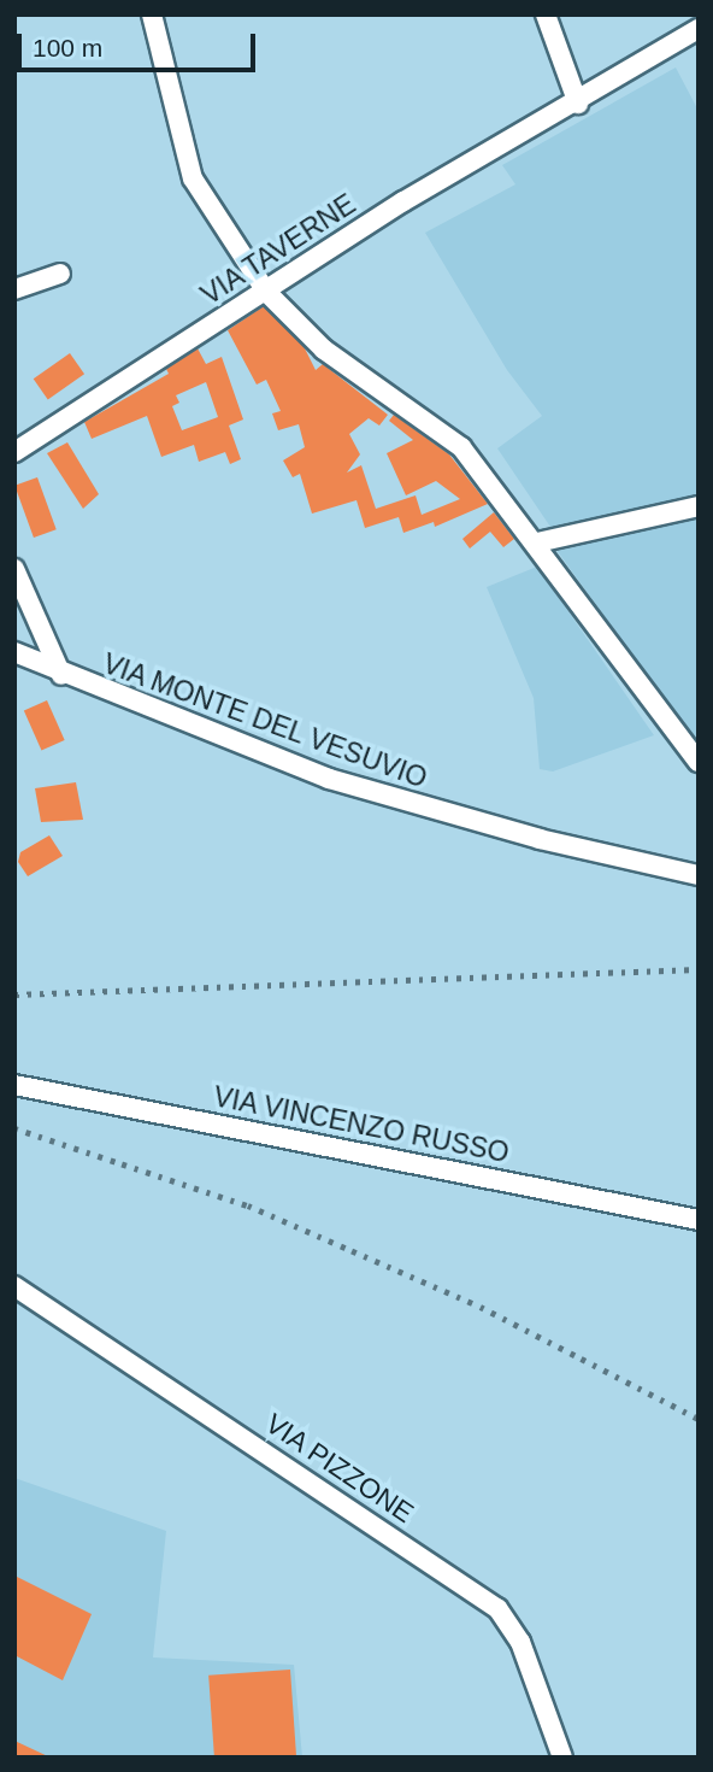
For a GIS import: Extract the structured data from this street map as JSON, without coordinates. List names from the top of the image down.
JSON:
{
  "streets": {
    "street": [
      "VIA TAVERNE",
      "VIA MONTE DEL VESUVIO",
      "VIA VINCENZO RUSSO",
      "VIA PIZZONE"
    ]
  },
  "scale_bar": "100 m"
}
